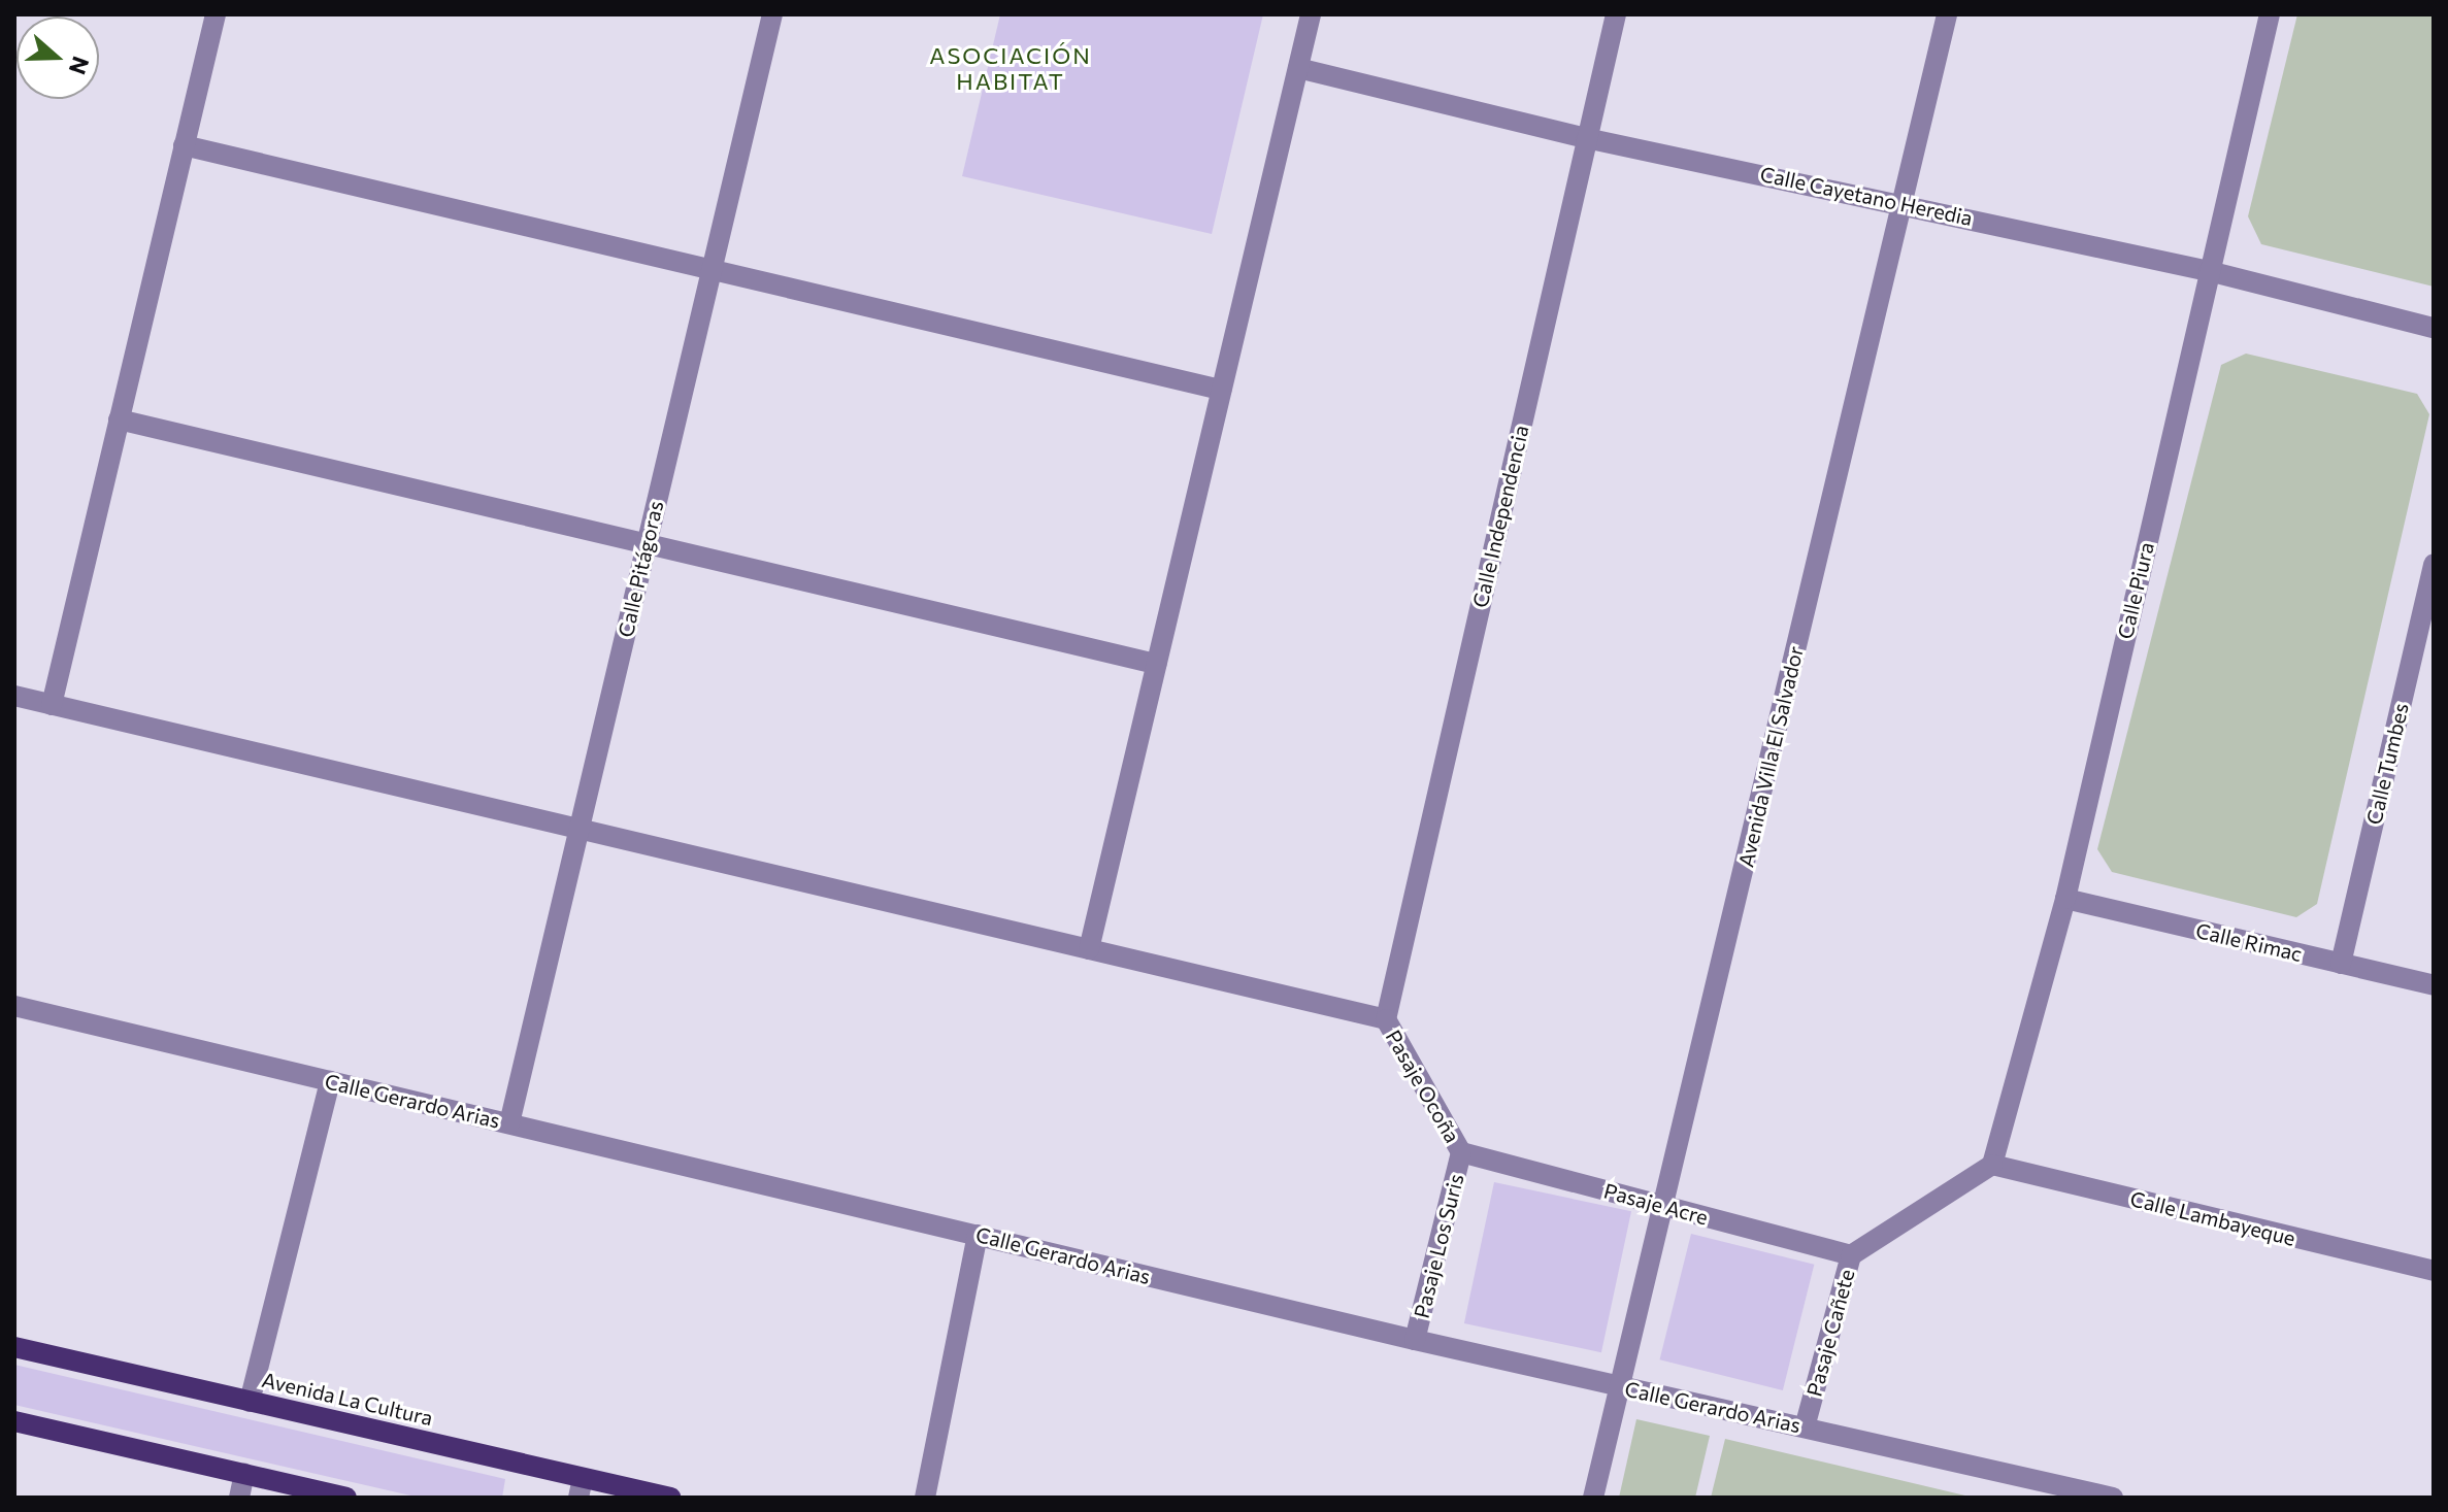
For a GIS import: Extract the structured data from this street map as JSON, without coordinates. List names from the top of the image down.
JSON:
{
  "streets": {
    "main road": ["Avenida La Cultura"],
    "street": [
      "Calle Cayetano Heredia",
      "Calle Independencia",
      "Calle Pitágoras",
      "Calle Piura",
      "Avenida Villa El Salvador",
      "Calle Tumbes",
      "Calle Rimac",
      "Pasaje Ocoña",
      "Calle Gerardo Arias",
      "Pasaje Acre",
      "Calle Lambayeque",
      "Pasaje Los Suris",
      "Pasaje Cañete"
    ]
  },
  "crossings": [
    ["Calle Cayetano Heredia", "Calle Independencia"],
    ["Calle Cayetano Heredia", "Calle Piura"],
    ["Calle Cayetano Heredia", "Avenida Villa El Salvador"],
    ["Calle Independencia", "Pasaje Ocoña"],
    ["Calle Pitágoras", "Calle Gerardo Arias"],
    ["Calle Piura", "Calle Rimac"],
    ["Calle Piura", "Calle Lambayeque"],
    ["Calle Piura", "Pasaje Cañete"],
    ["Avenida Villa El Salvador", "Calle Gerardo Arias"],
    ["Avenida Villa El Salvador", "Pasaje Acre"],
    ["Calle Tumbes", "Calle Rimac"],
    ["Pasaje Ocoña", "Pasaje Acre"],
    ["Pasaje Ocoña", "Pasaje Los Suris"],
    ["Calle Gerardo Arias", "Pasaje Los Suris"],
    ["Calle Gerardo Arias", "Pasaje Cañete"],
    ["Pasaje Acre", "Pasaje Los Suris"],
    ["Pasaje Acre", "Pasaje Cañete"],
    ["Calle Lambayeque", "Pasaje Cañete"]
  ],
  "districts": ["ASOCIACIÓN HABITAT"],
  "north": "right"
}
